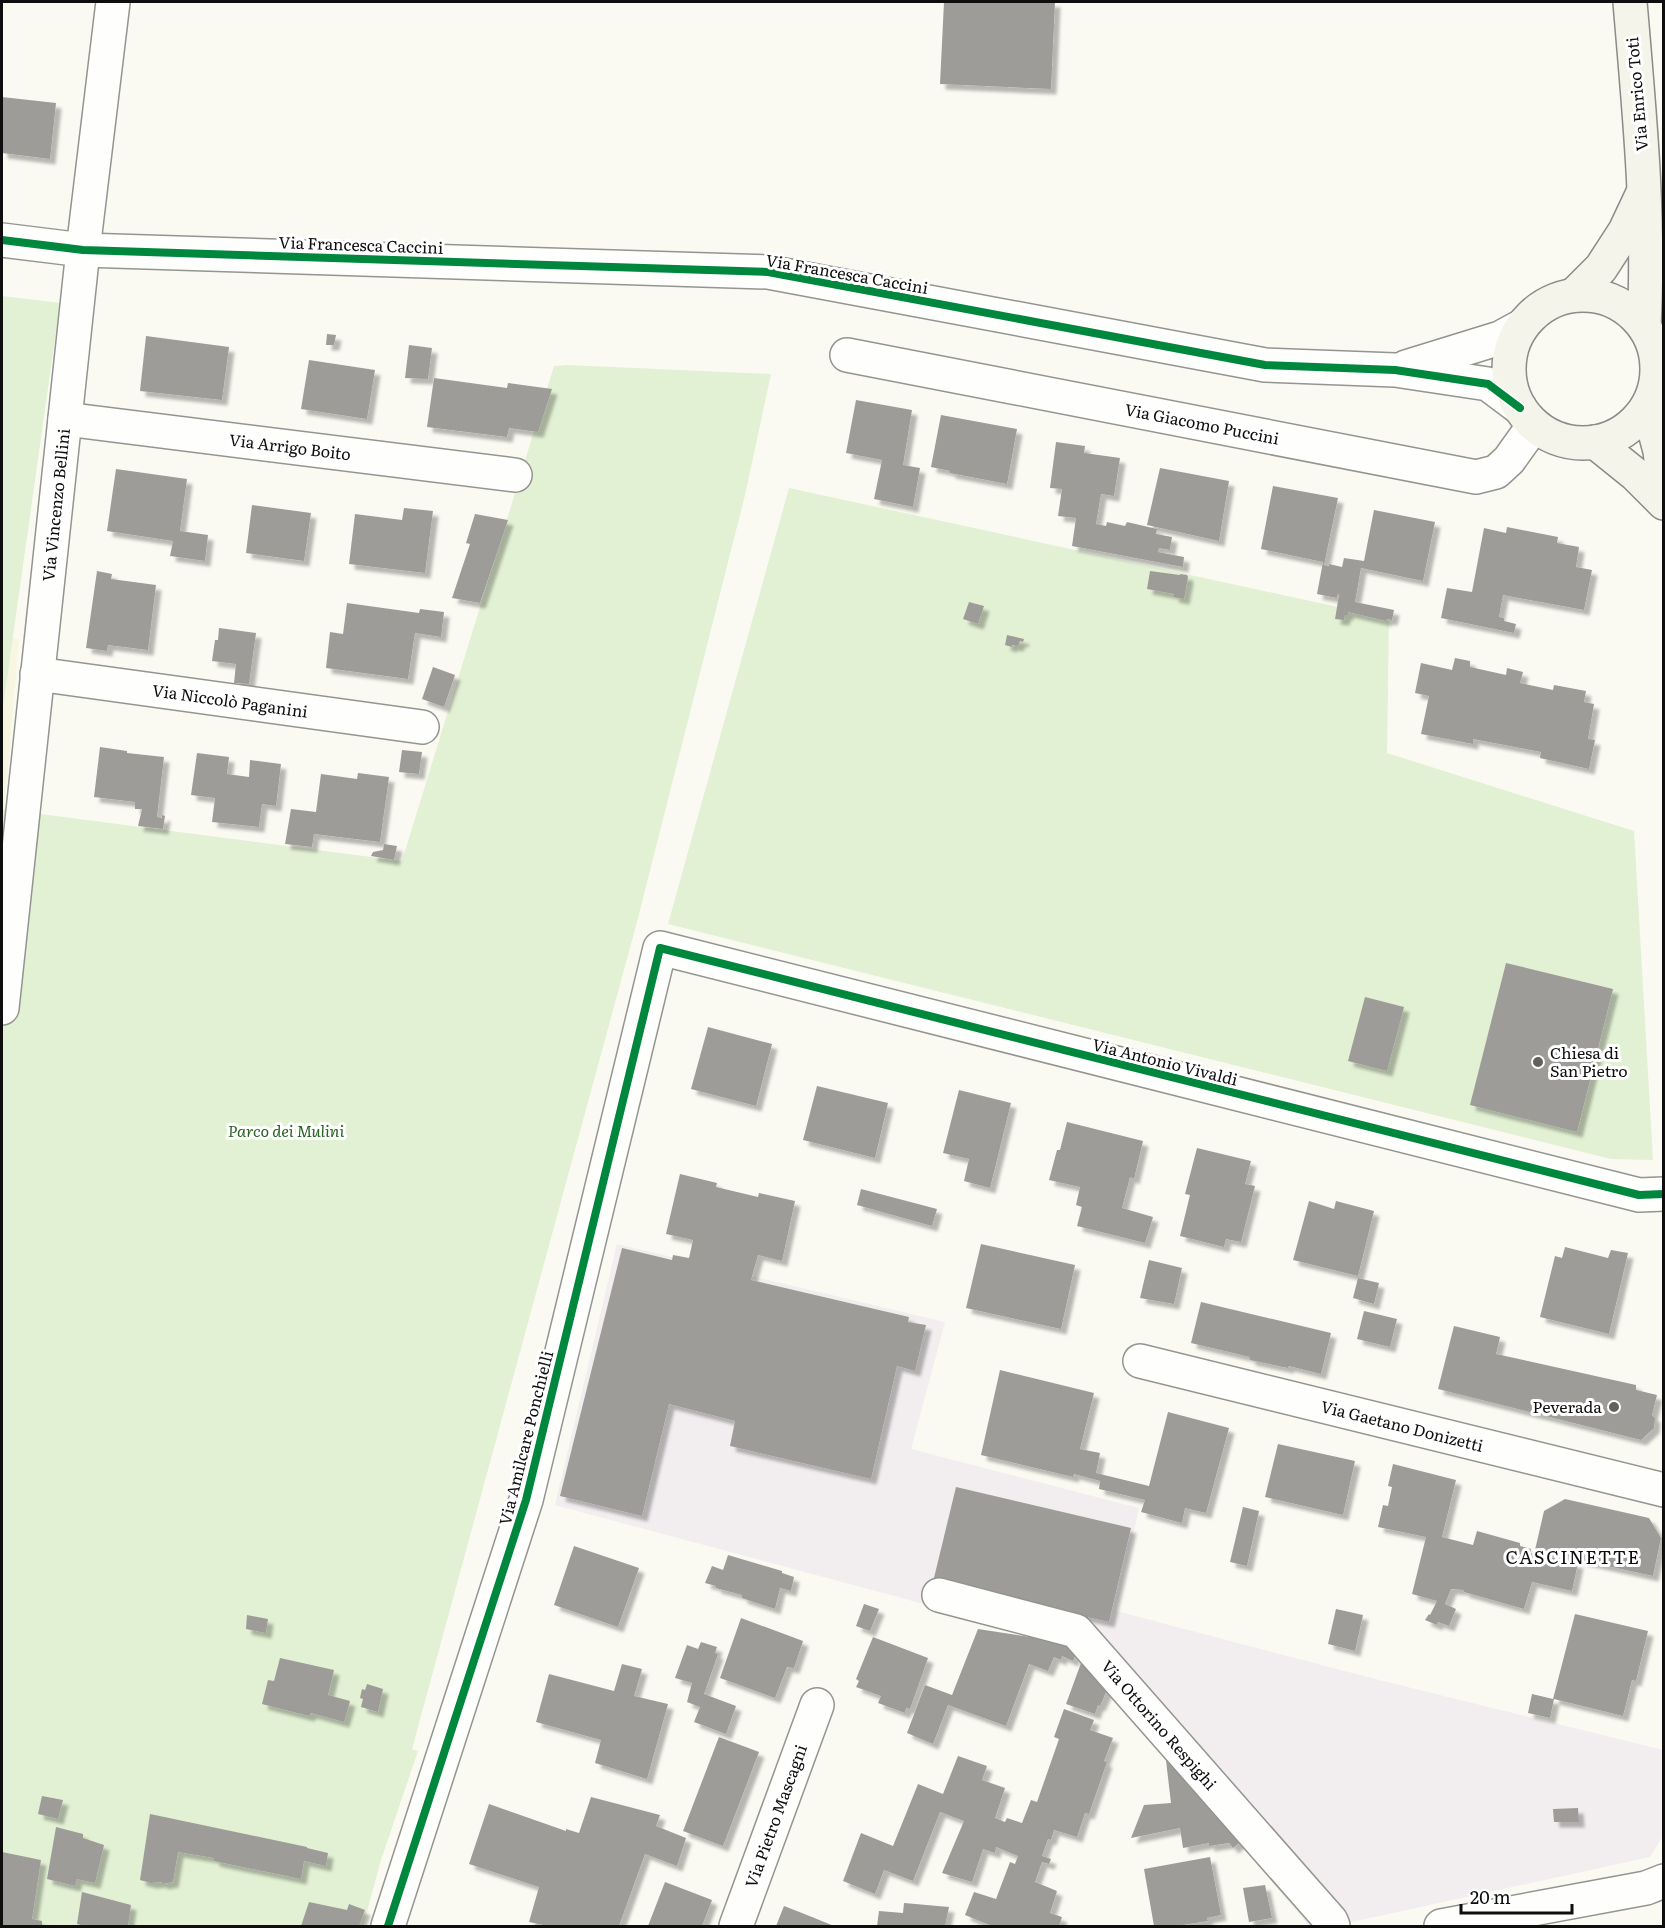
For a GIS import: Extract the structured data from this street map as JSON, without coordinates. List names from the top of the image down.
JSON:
{
  "streets": {
    "street": [
      "Via Enrico Toti",
      "Via Francesca Caccini",
      "Via Giacomo Puccini",
      "Via Arrigo Boito",
      "Via Vincenzo Bellini",
      "Via Niccolò Paganini",
      "Via Antonio Vivaldi",
      "Via Gaetano Donizetti",
      "Via Amilcare Ponchielli",
      "Via Ottorino Respighi",
      "Via Pietro Mascagni"
    ]
  },
  "crossings": [
    ["Via Enrico Toti", "Via Francesca Caccini"],
    ["Via Enrico Toti", "Via Giacomo Puccini"],
    ["Via Francesca Caccini", "Via Giacomo Puccini"],
    ["Via Francesca Caccini", "Via Vincenzo Bellini"],
    ["Via Arrigo Boito", "Via Vincenzo Bellini"],
    ["Via Vincenzo Bellini", "Via Niccolò Paganini"],
    ["Via Antonio Vivaldi", "Via Amilcare Ponchielli"]
  ],
  "districts": ["CASCINETTE"],
  "parks": ["Parco dei Mulini"],
  "places": ["Chiesa di San Pietro", "Peverada"],
  "scale_bar": "20 m"
}
